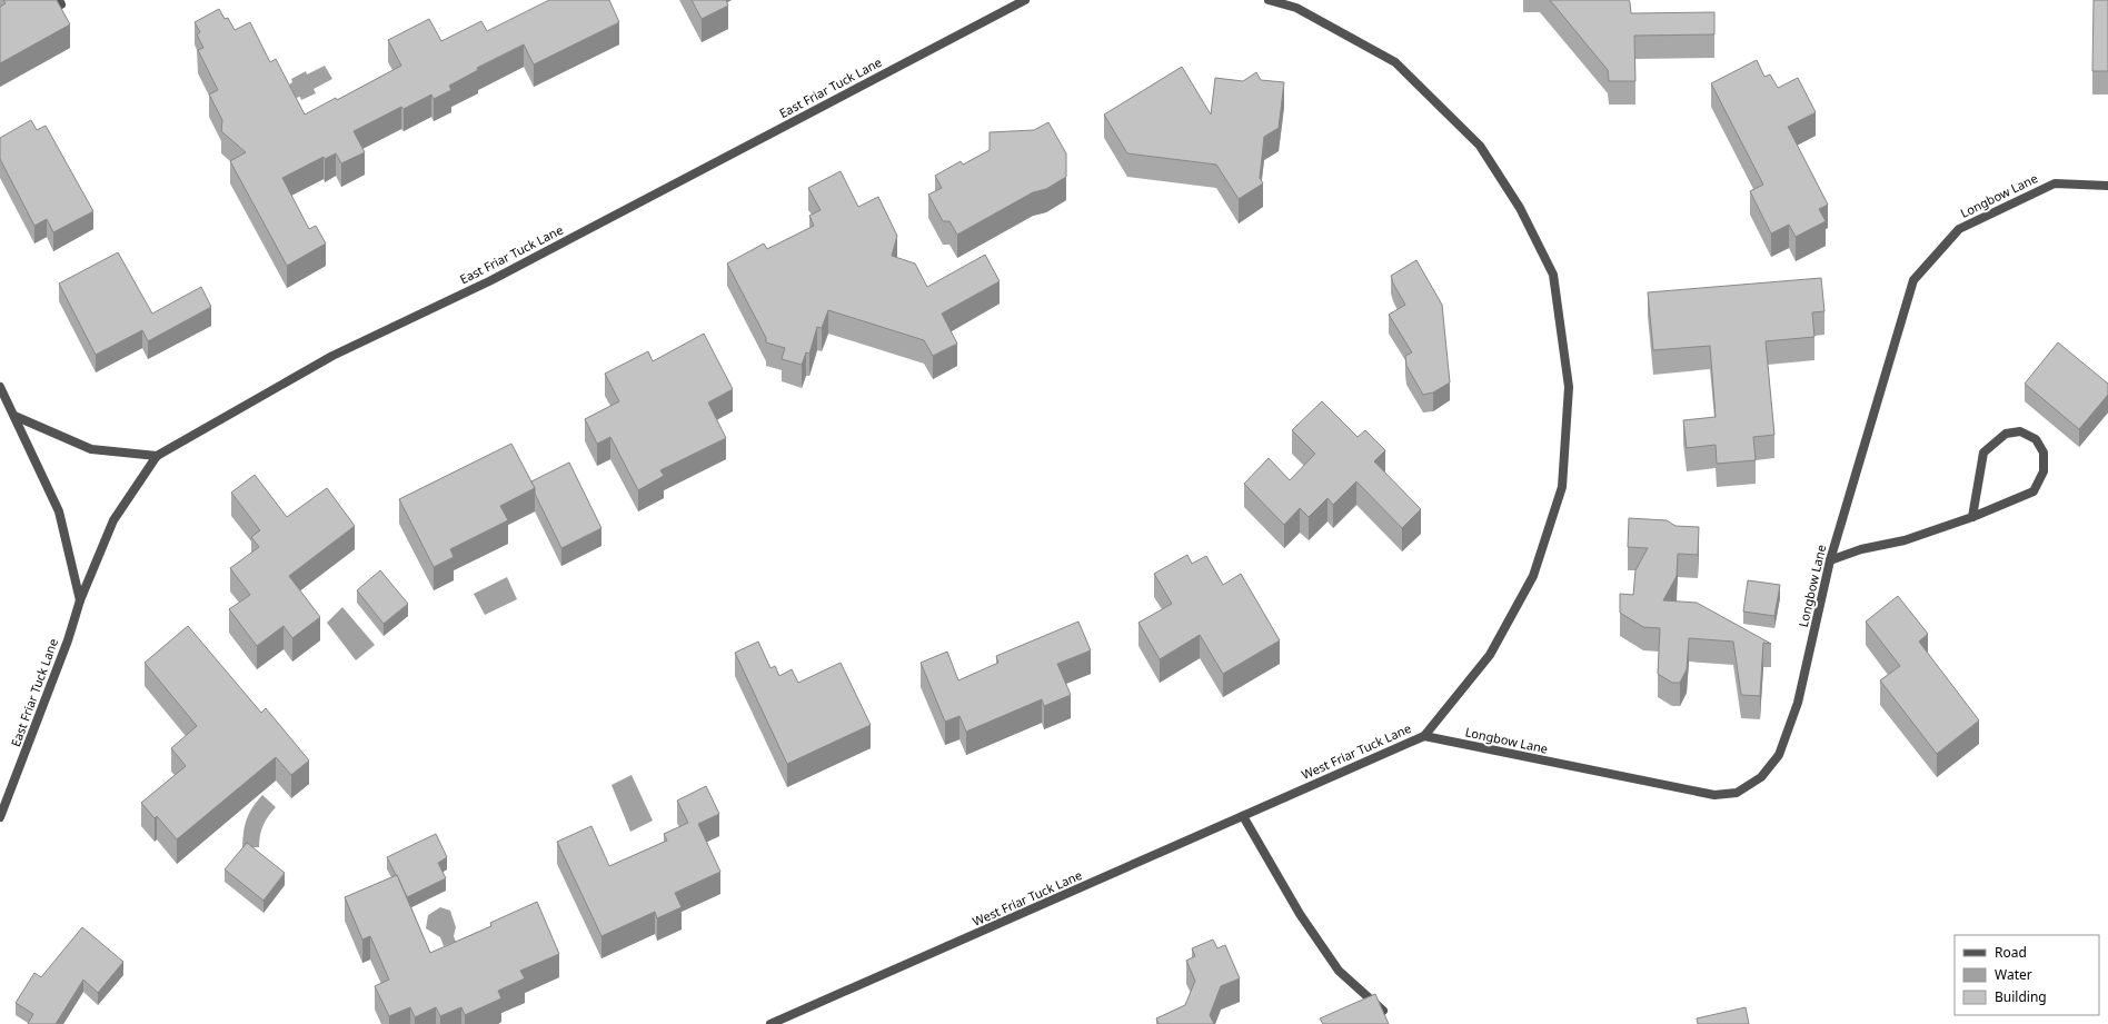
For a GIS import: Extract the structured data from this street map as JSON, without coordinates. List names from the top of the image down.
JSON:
{
  "streets": {
    "street": ["East Friar Tuck Lane", "Longbow Lane", "West Friar Tuck Lane"]
  },
  "crossings": [
    ["Longbow Lane", "West Friar Tuck Lane"]
  ],
  "legend": ["Road", "Water", "Building"]
}
